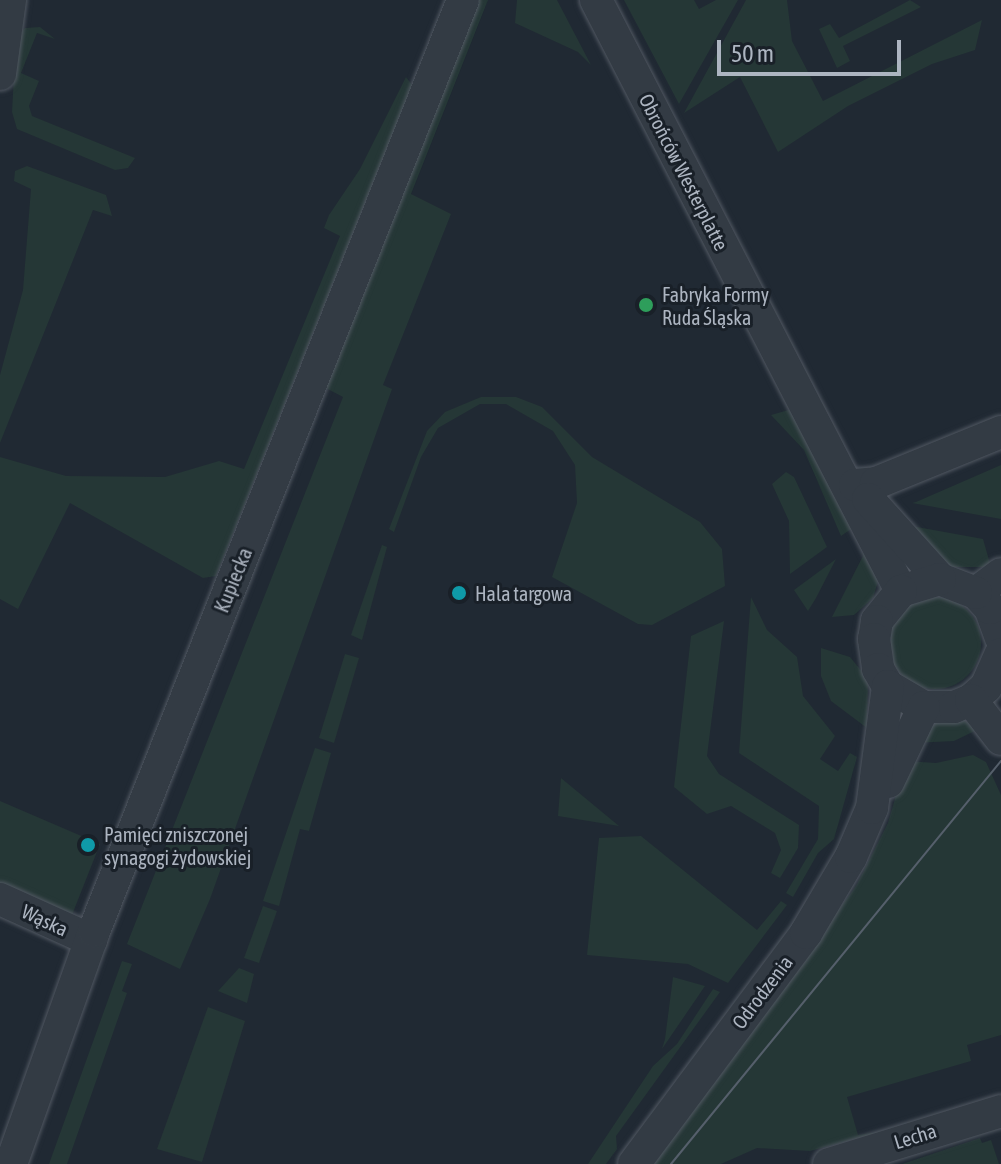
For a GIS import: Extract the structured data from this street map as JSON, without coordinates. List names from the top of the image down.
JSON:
{
  "streets": {
    "street": [
      "Obrońców Westerplatte",
      "Kupiecka",
      "Wąska",
      "Odrodzenia",
      "Lecha"
    ]
  },
  "crossings": [
    ["Kupiecka", "Wąska"]
  ],
  "places": ["Fabryka Formy Ruda Śląska", "Hala targowa", "Pamięci zniszczonej synagogi żydowskiej"],
  "scale_bar": "50 m"
}
